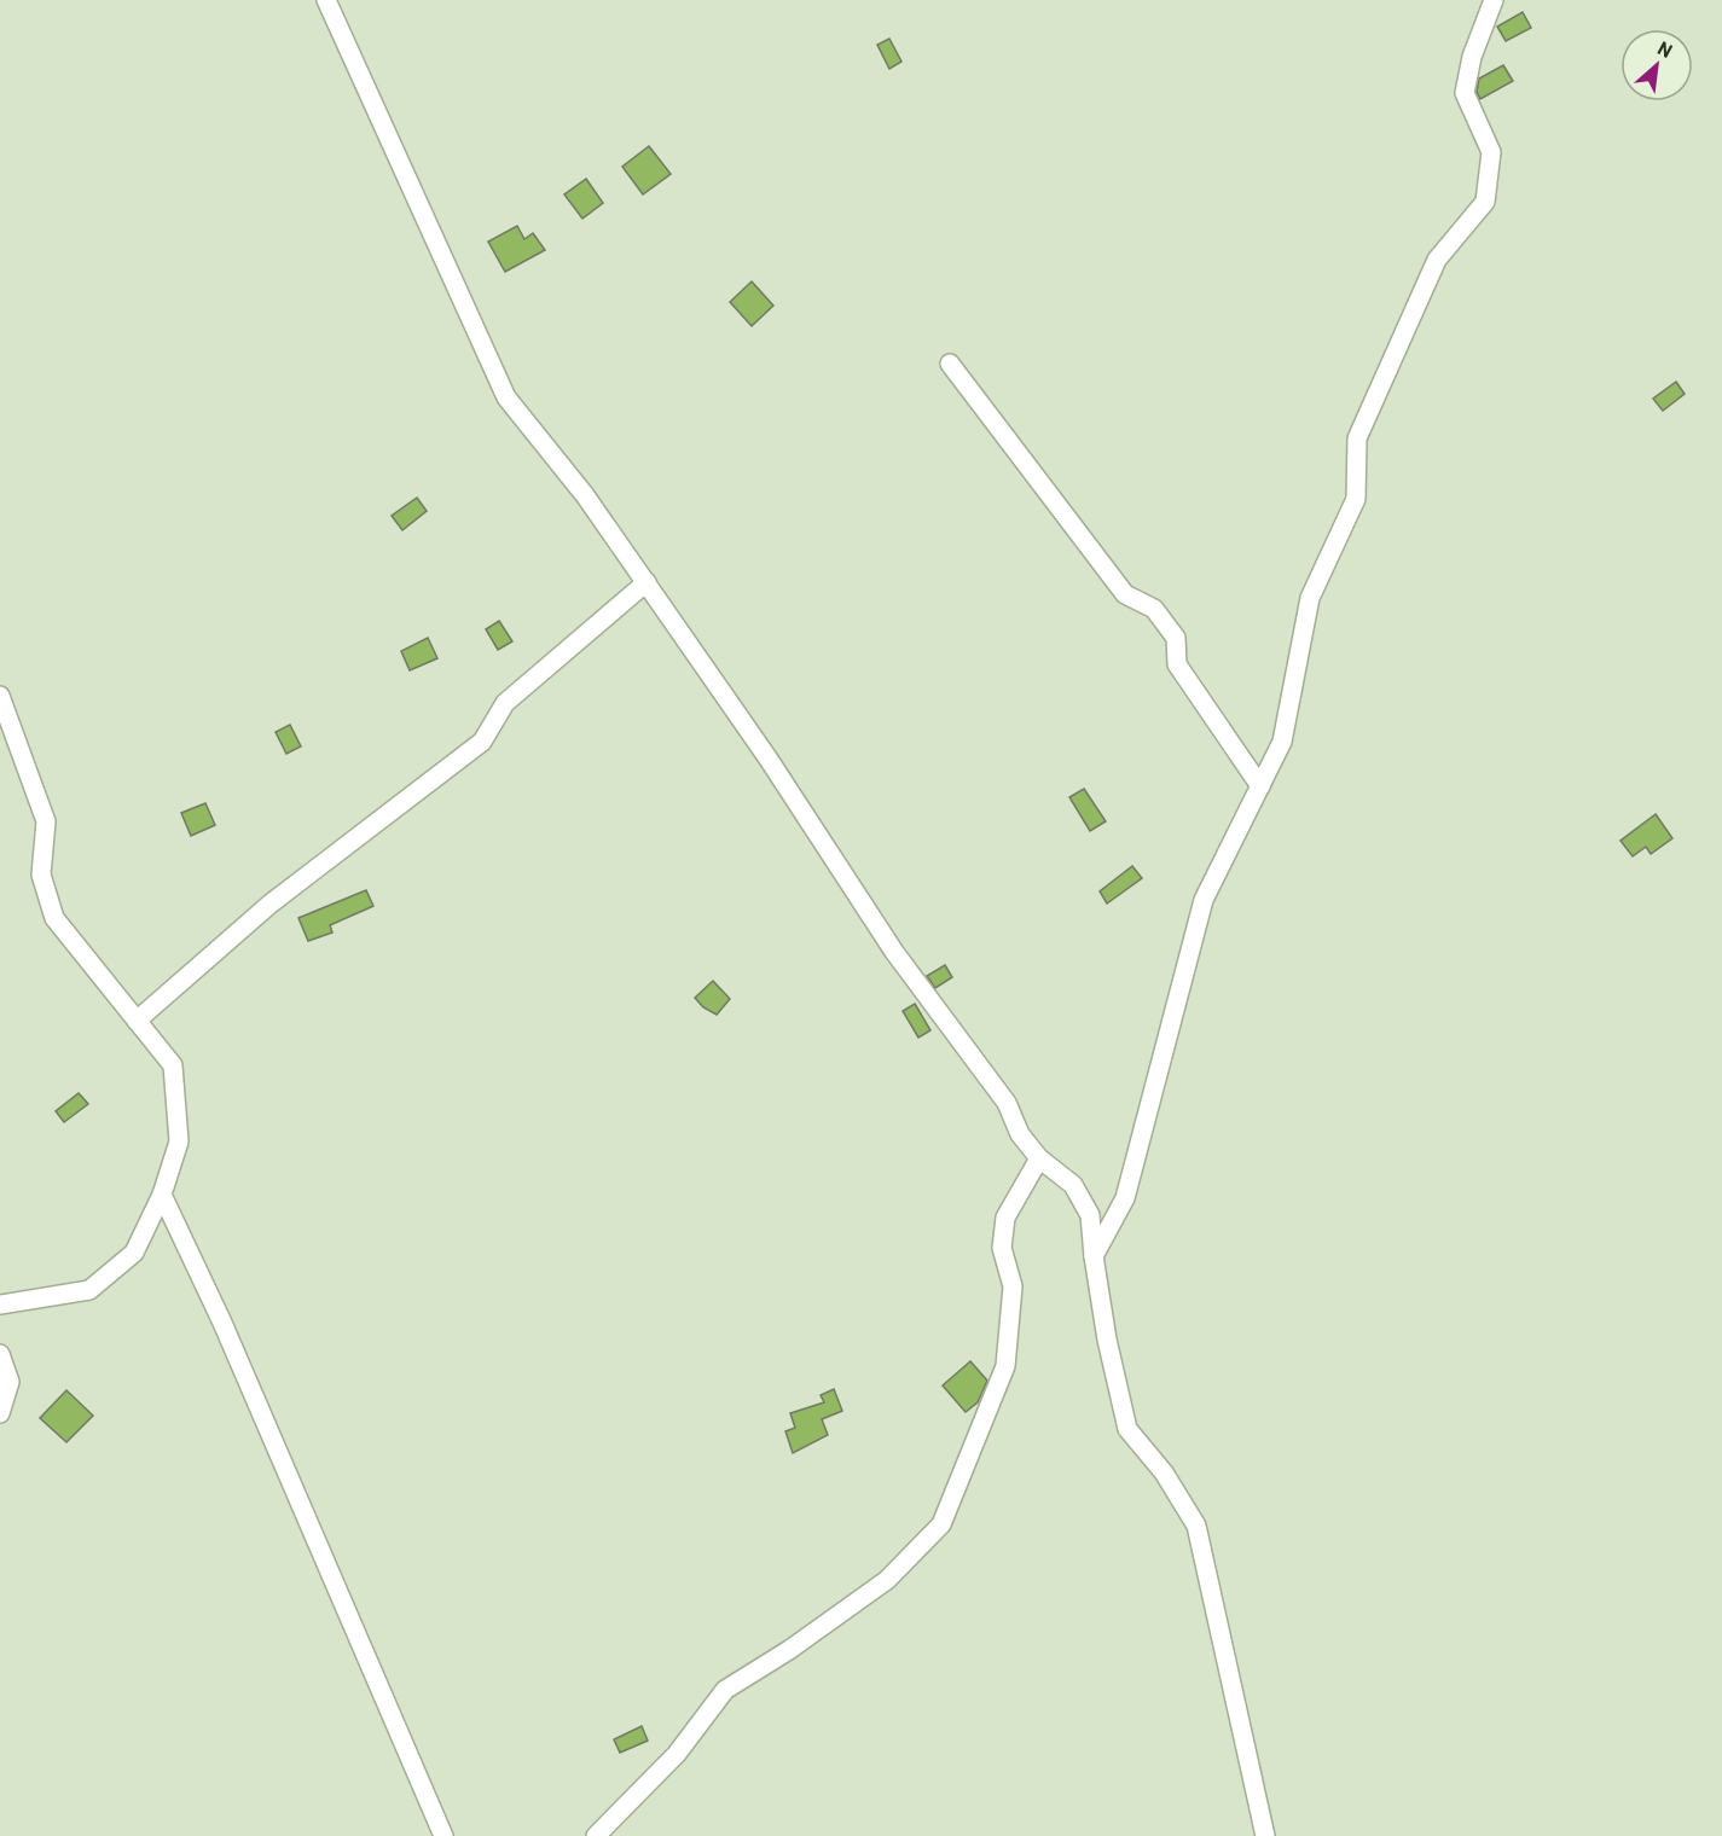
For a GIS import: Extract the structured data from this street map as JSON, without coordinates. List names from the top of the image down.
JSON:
{
  "north": "top right"
}
